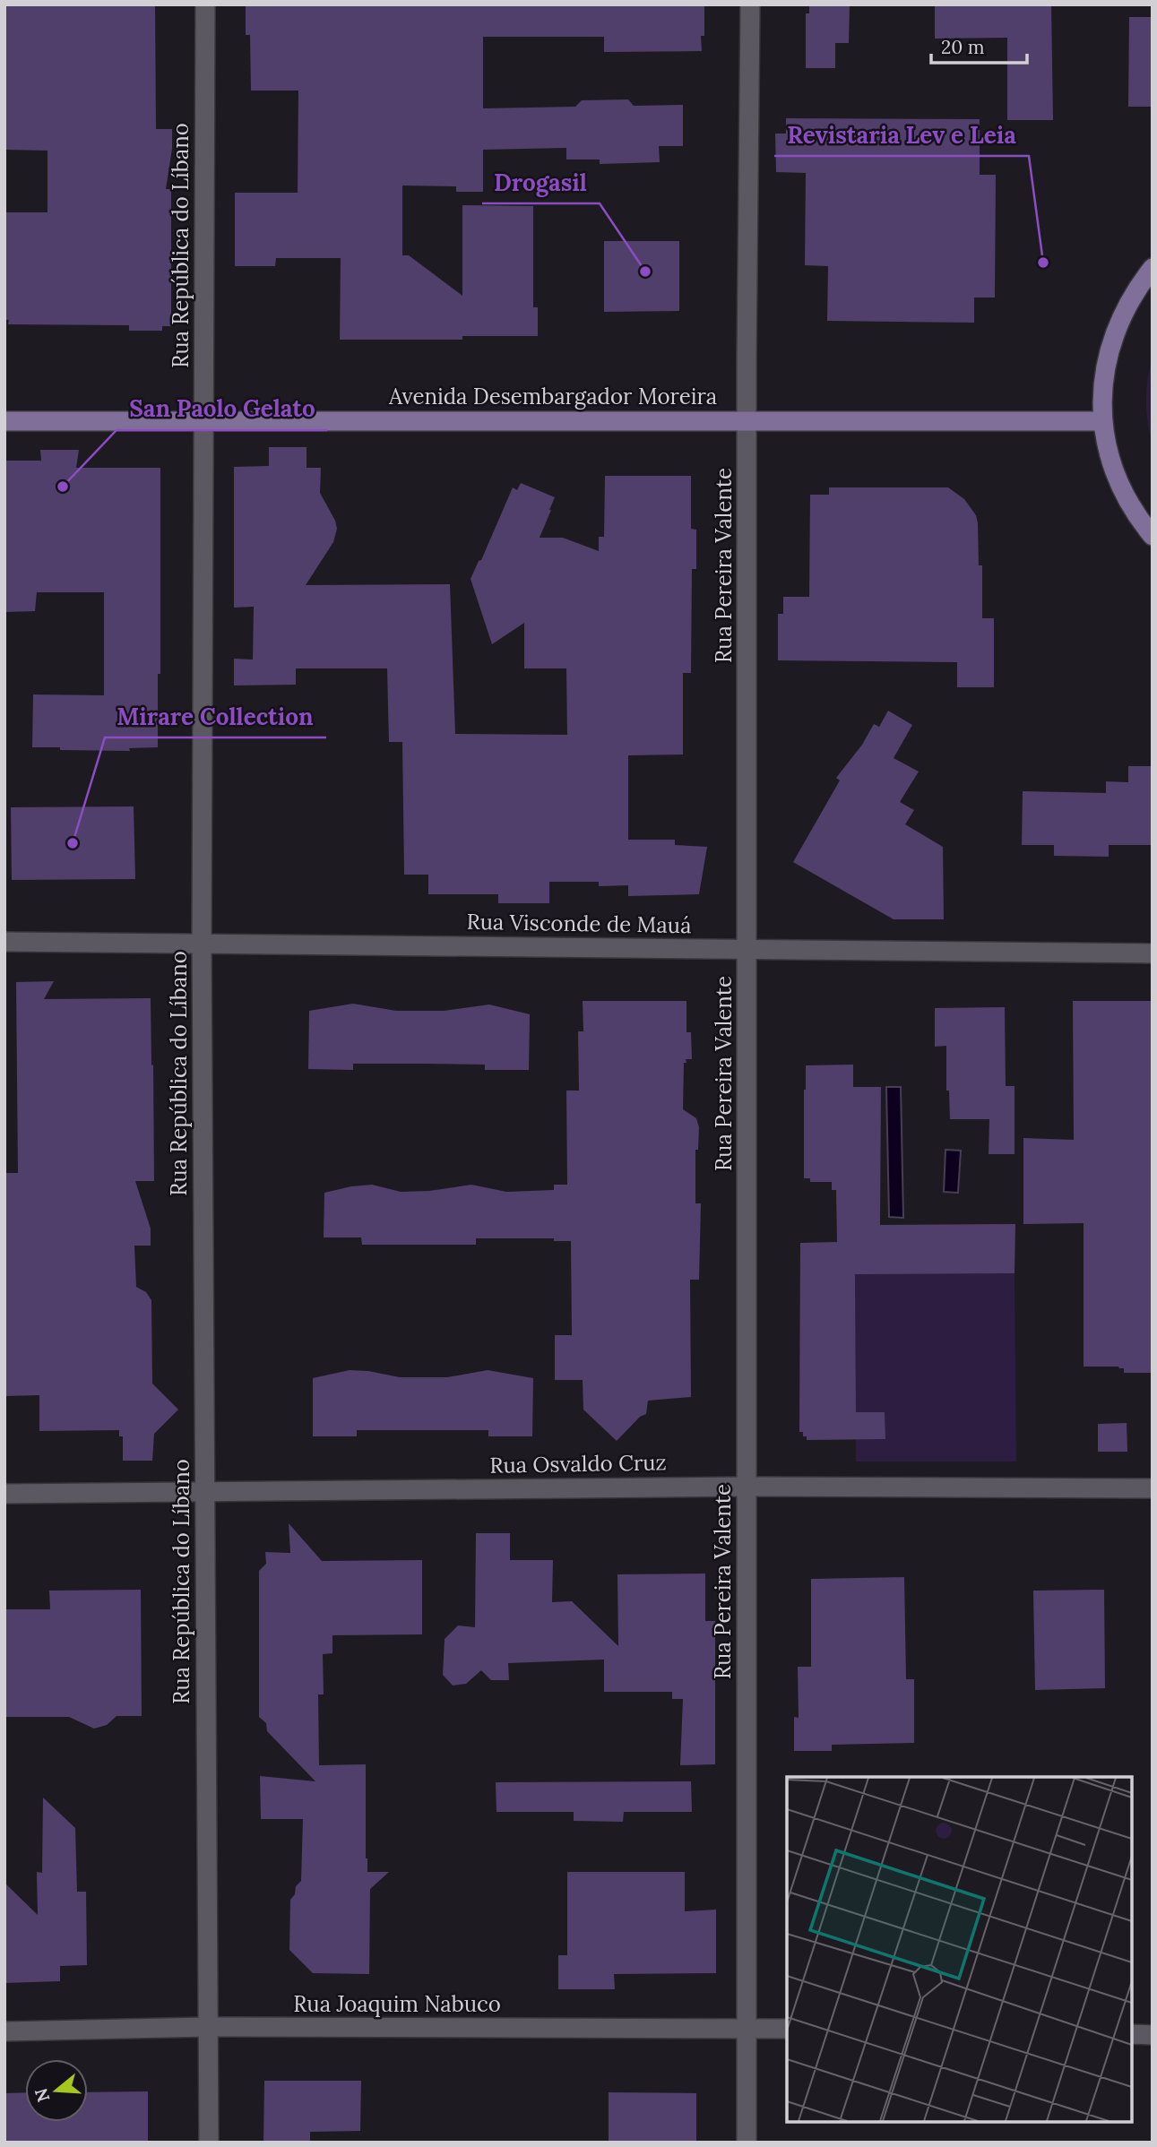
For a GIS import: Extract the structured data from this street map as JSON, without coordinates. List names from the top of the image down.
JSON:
{
  "streets": {
    "main road": ["Avenida Desembargador Moreira"],
    "street": [
      "Rua República do Líbano",
      "Rua Pereira Valente",
      "Rua Visconde de Mauá",
      "Rua Osvaldo Cruz",
      "Rua Joaquim Nabuco"
    ]
  },
  "crossings": [
    ["Rua República do Líbano", "Avenida Desembargador Moreira"],
    ["Rua República do Líbano", "Rua Visconde de Mauá"],
    ["Rua República do Líbano", "Rua Osvaldo Cruz"],
    ["Rua República do Líbano", "Rua Joaquim Nabuco"],
    ["Avenida Desembargador Moreira", "Rua Pereira Valente"],
    ["Rua Pereira Valente", "Rua Visconde de Mauá"],
    ["Rua Pereira Valente", "Rua Osvaldo Cruz"],
    ["Rua Pereira Valente", "Rua Joaquim Nabuco"]
  ],
  "places": [
    "Revistaria Lev e Leia",
    "Drogasil",
    "San Paolo Gelato",
    "Mirare Collection"
  ],
  "scale_bar": "20 m",
  "north": "left"
}
